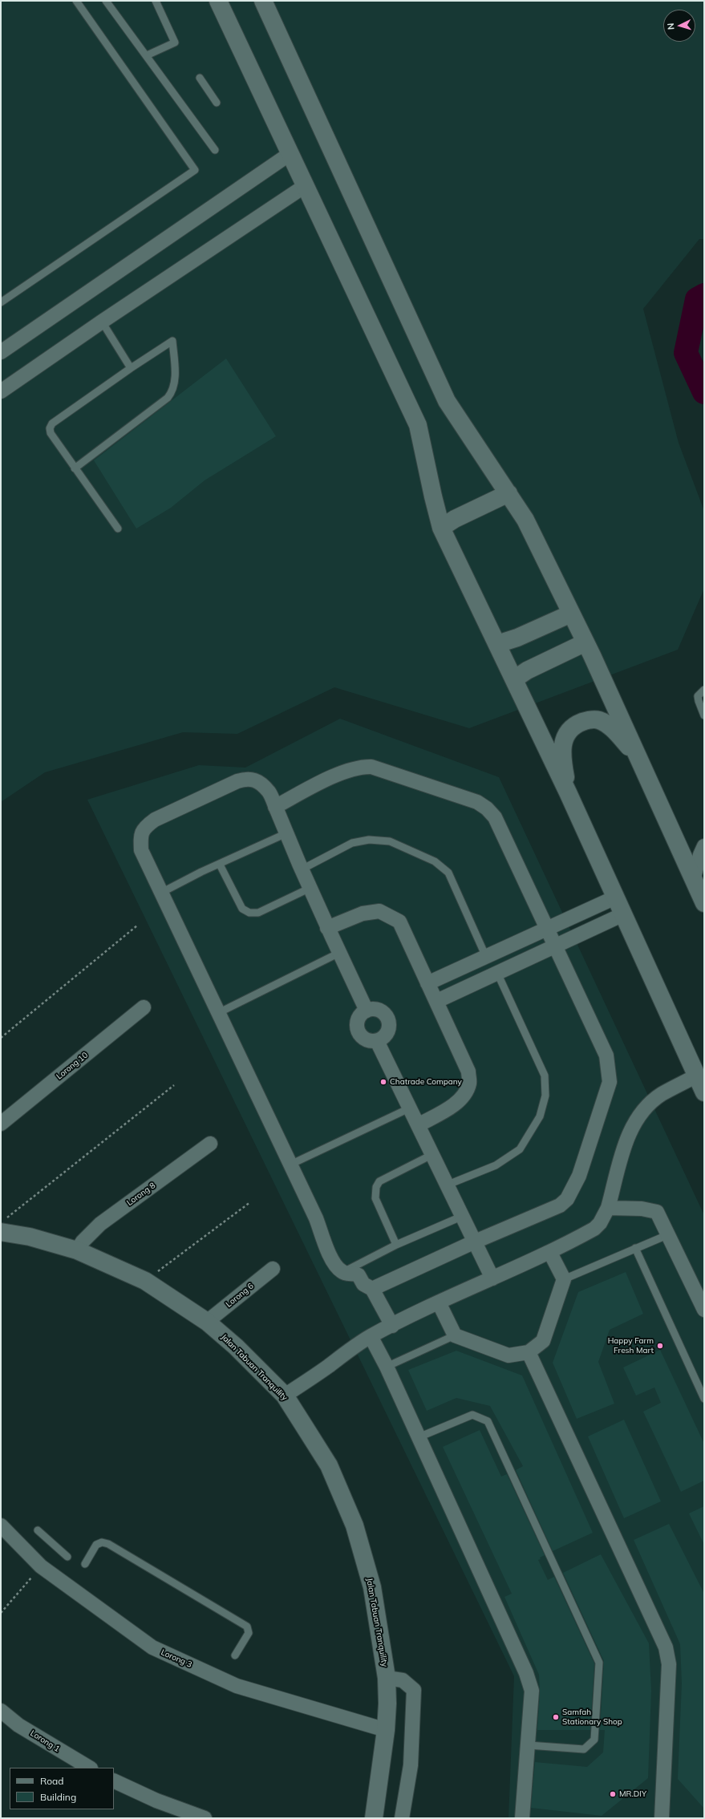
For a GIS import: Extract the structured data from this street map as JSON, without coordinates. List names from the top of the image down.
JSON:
{
  "streets": {
    "street": [
      "Lorong 10",
      "Lorong 8",
      "Lorong 6",
      "Jalan Tabuan Tranquility",
      "Lorong 3",
      "Lorong 1"
    ]
  },
  "crossings": [
    ["Lorong 8", "Jalan Tabuan Tranquility"],
    ["Lorong 6", "Jalan Tabuan Tranquility"],
    ["Jalan Tabuan Tranquility", "Lorong 3"]
  ],
  "places": [
    "Chatrade Company",
    "Happy Farm Fresh Mart",
    "Samfah Stationary Shop",
    "MR.DIY"
  ],
  "legend": ["Road", "Building"],
  "north": "left"
}
